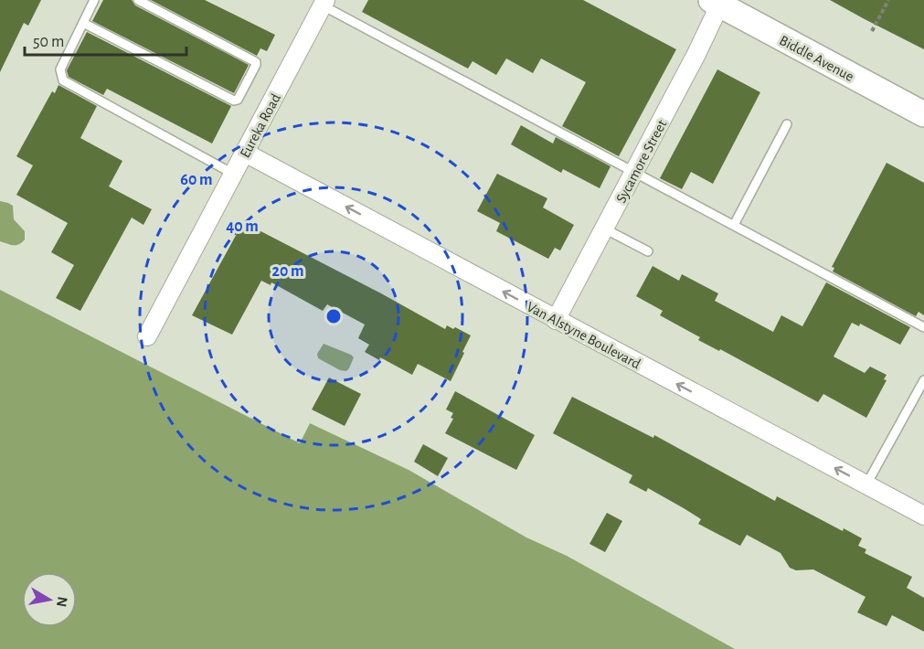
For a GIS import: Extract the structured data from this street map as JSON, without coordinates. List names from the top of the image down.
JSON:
{
  "streets": {
    "main road": ["Biddle Avenue"],
    "street": ["Eureka Road", "Sycamore Street", "Van Alstyne Boulevard"]
  },
  "crossings": [
    ["Biddle Avenue", "Sycamore Street"],
    ["Eureka Road", "Van Alstyne Boulevard"],
    ["Sycamore Street", "Van Alstyne Boulevard"]
  ],
  "one_way": ["Van Alstyne Boulevard"],
  "scale_bar": "50 m",
  "north": "right",
  "rings": ["60 m", "40 m", "20 m"]
}
